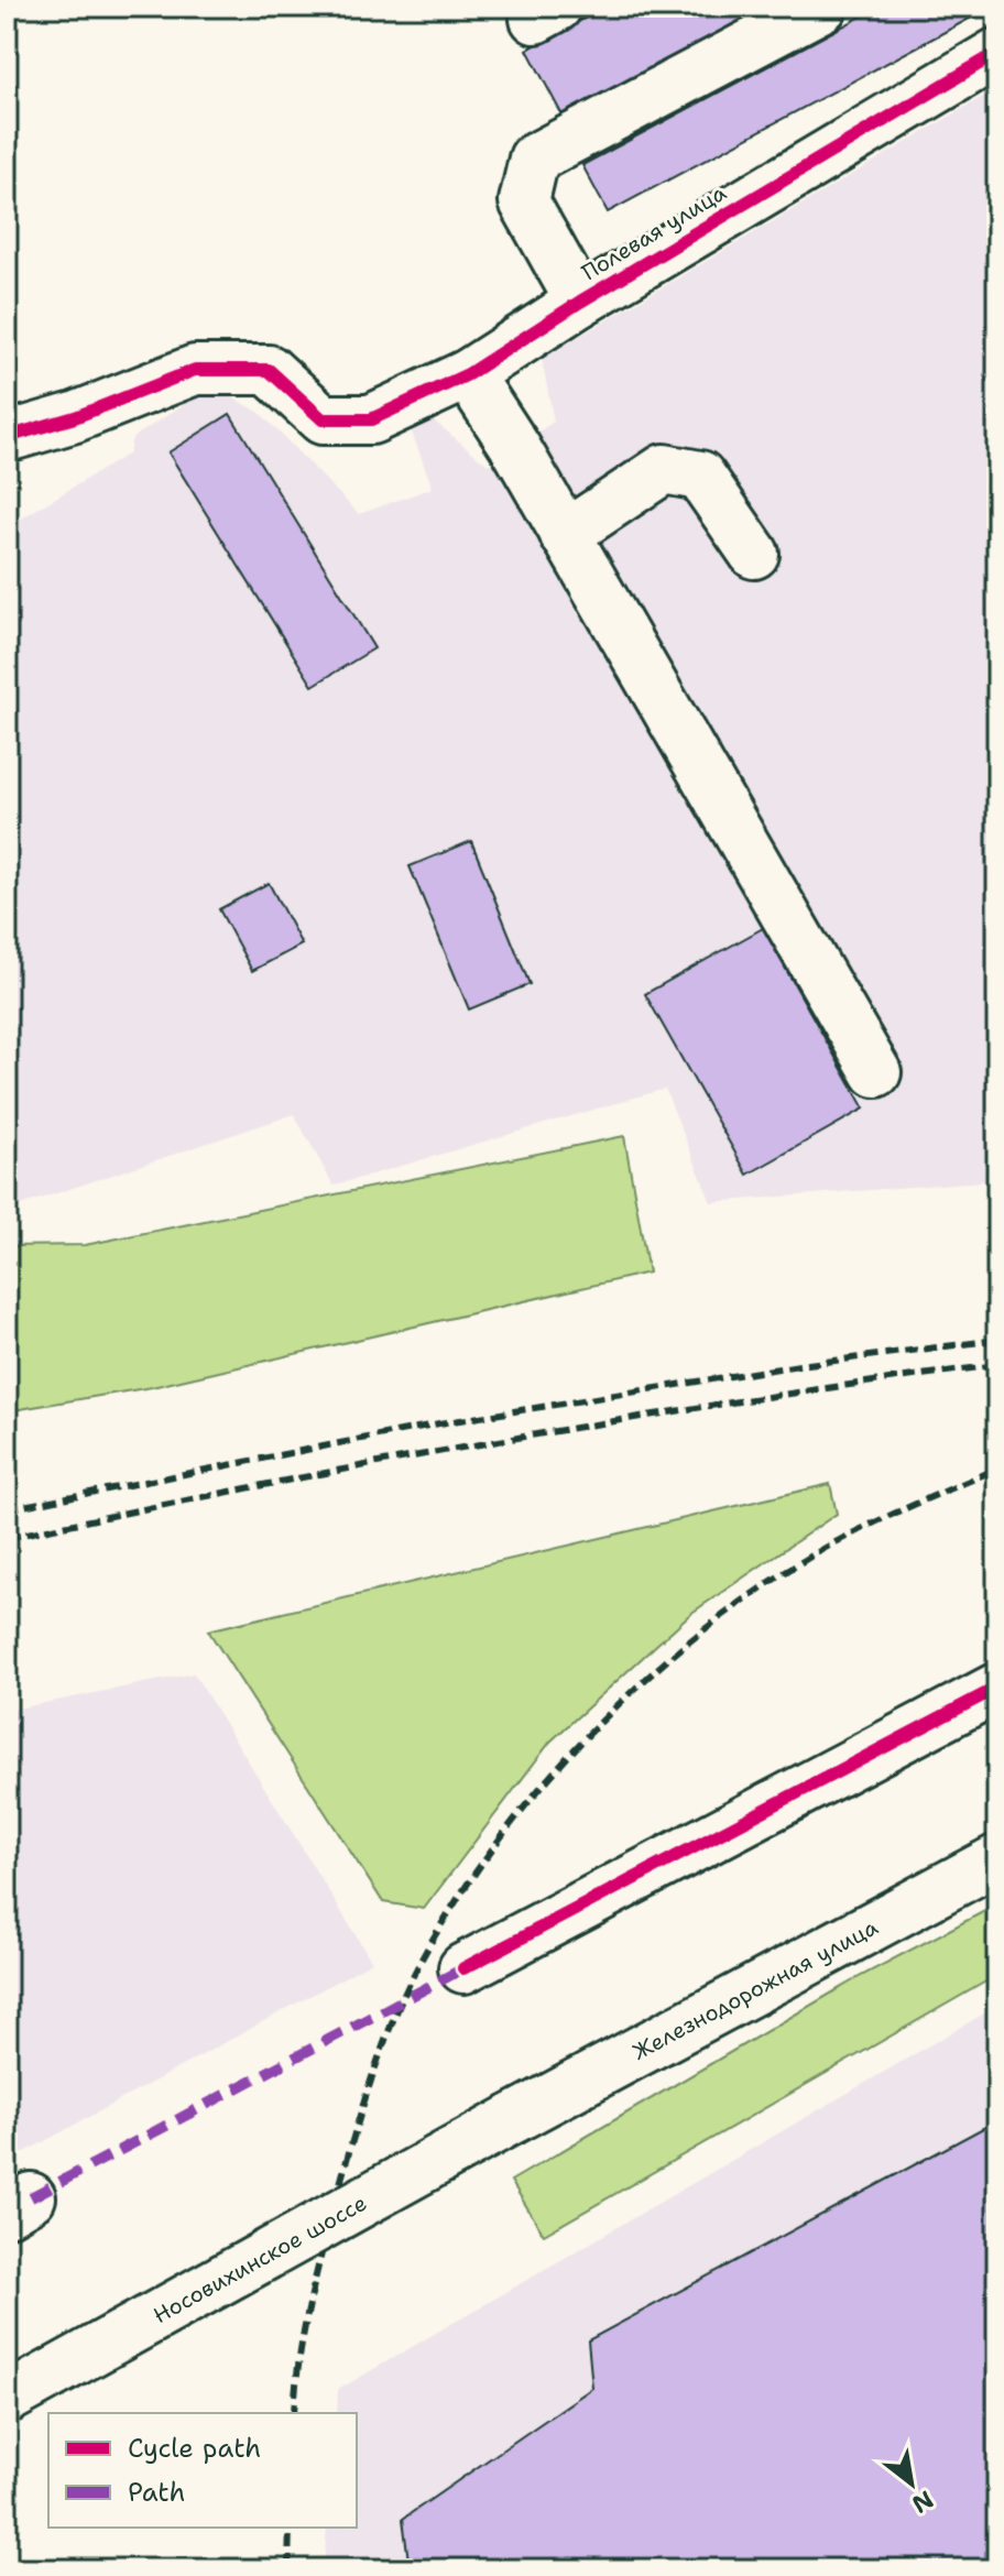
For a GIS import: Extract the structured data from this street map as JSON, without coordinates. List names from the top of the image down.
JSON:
{
  "streets": {
    "street": ["Полевая улица", "Железнодорожная улица", "Носовихинское шоссе"]
  },
  "crossings": [
    ["Железнодорожная улица", "Носовихинское шоссе"]
  ],
  "legend": ["Cycle path", "Path"],
  "north": "bottom right"
}
